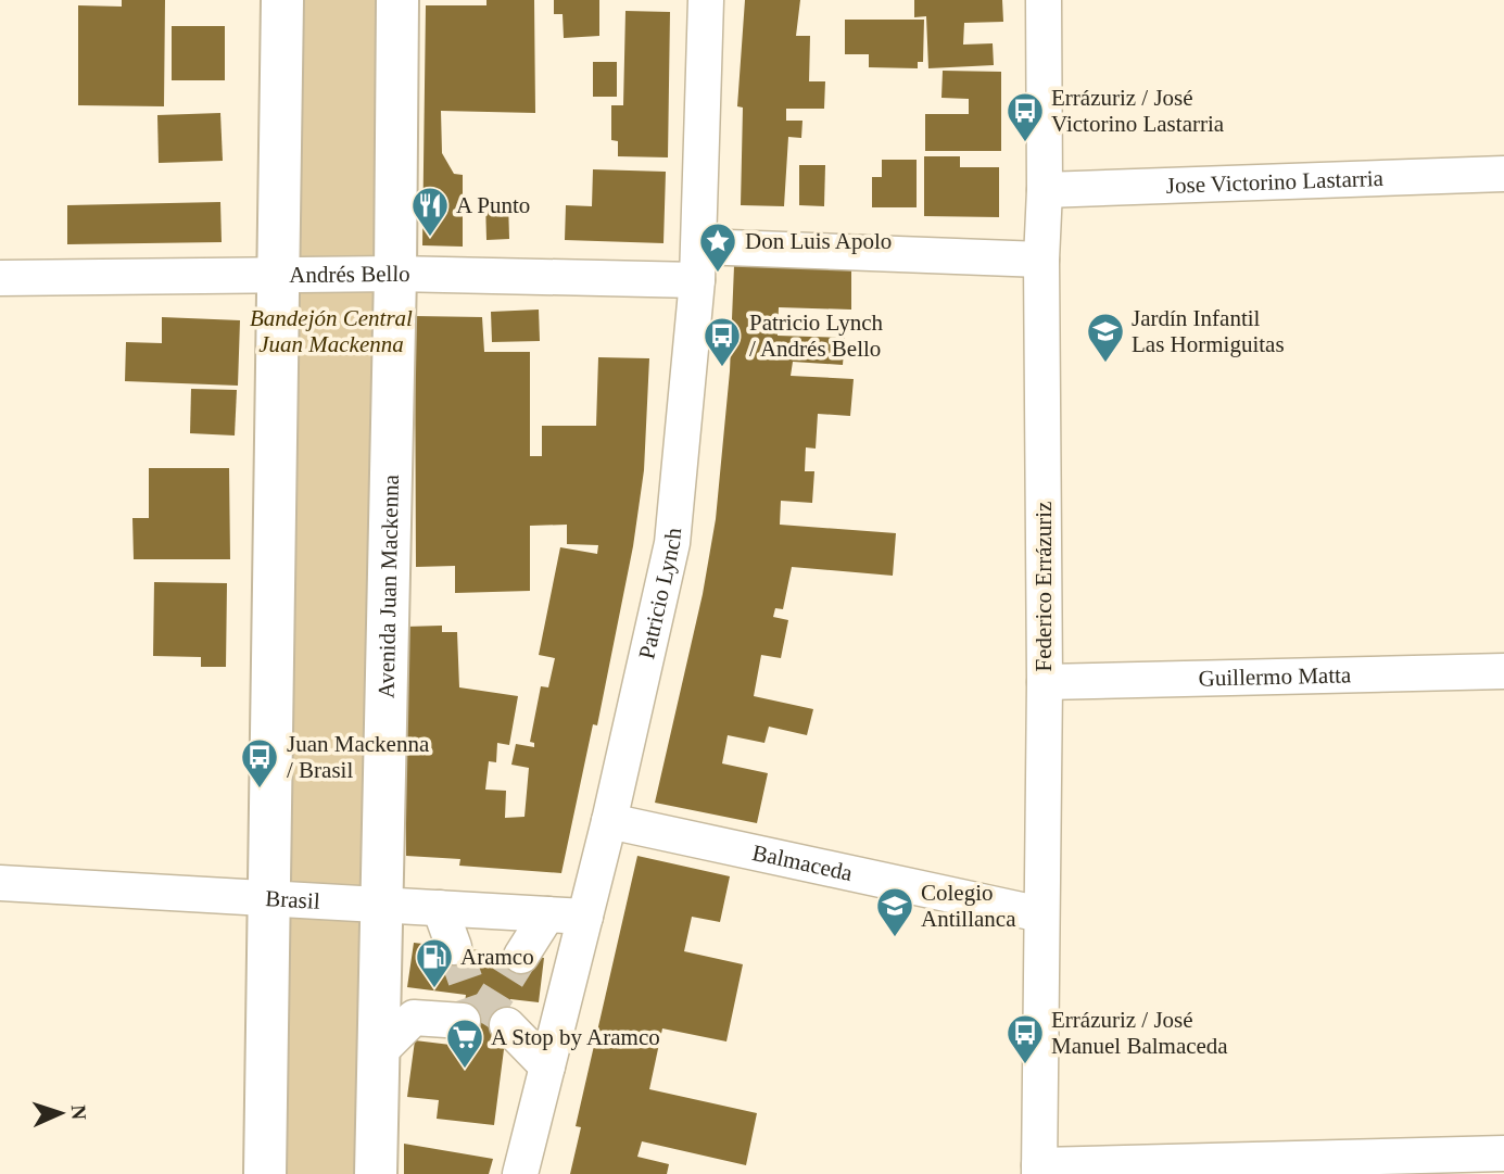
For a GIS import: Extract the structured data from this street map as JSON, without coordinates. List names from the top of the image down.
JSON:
{
  "streets": {
    "main road": ["Avenida Juan Mackenna"],
    "street": [
      "Jose Victorino Lastarria",
      "Andrés Bello",
      "Federico Errázuriz",
      "Patricio Lynch",
      "Guillermo Matta",
      "Balmaceda",
      "Brasil"
    ]
  },
  "crossings": [
    ["Jose Victorino Lastarria", "Federico Errázuriz"],
    ["Andrés Bello", "Avenida Juan Mackenna"],
    ["Andrés Bello", "Patricio Lynch"],
    ["Federico Errázuriz", "Guillermo Matta"],
    ["Federico Errázuriz", "Balmaceda"],
    ["Avenida Juan Mackenna", "Brasil"],
    ["Patricio Lynch", "Balmaceda"],
    ["Patricio Lynch", "Brasil"]
  ],
  "parks": ["Bandejón Central Juan Mackenna"],
  "places": {
    "bus stop": [
      "Errázuriz / José Victorino Lastarria",
      "Patricio Lynch / Andrés Bello",
      "Juan Mackenna / Brasil",
      "Errázuriz / José Manuel Balmaceda"
    ],
    "restaurant": ["A Punto"],
    "place": ["Don Luis Apolo"],
    "school or university": ["Jardín Infantil Las Hormiguitas", "Colegio Antillanca"],
    "fuel station": ["Aramco"],
    "supermarket": ["A Stop by Aramco"]
  },
  "north": "right"
}
